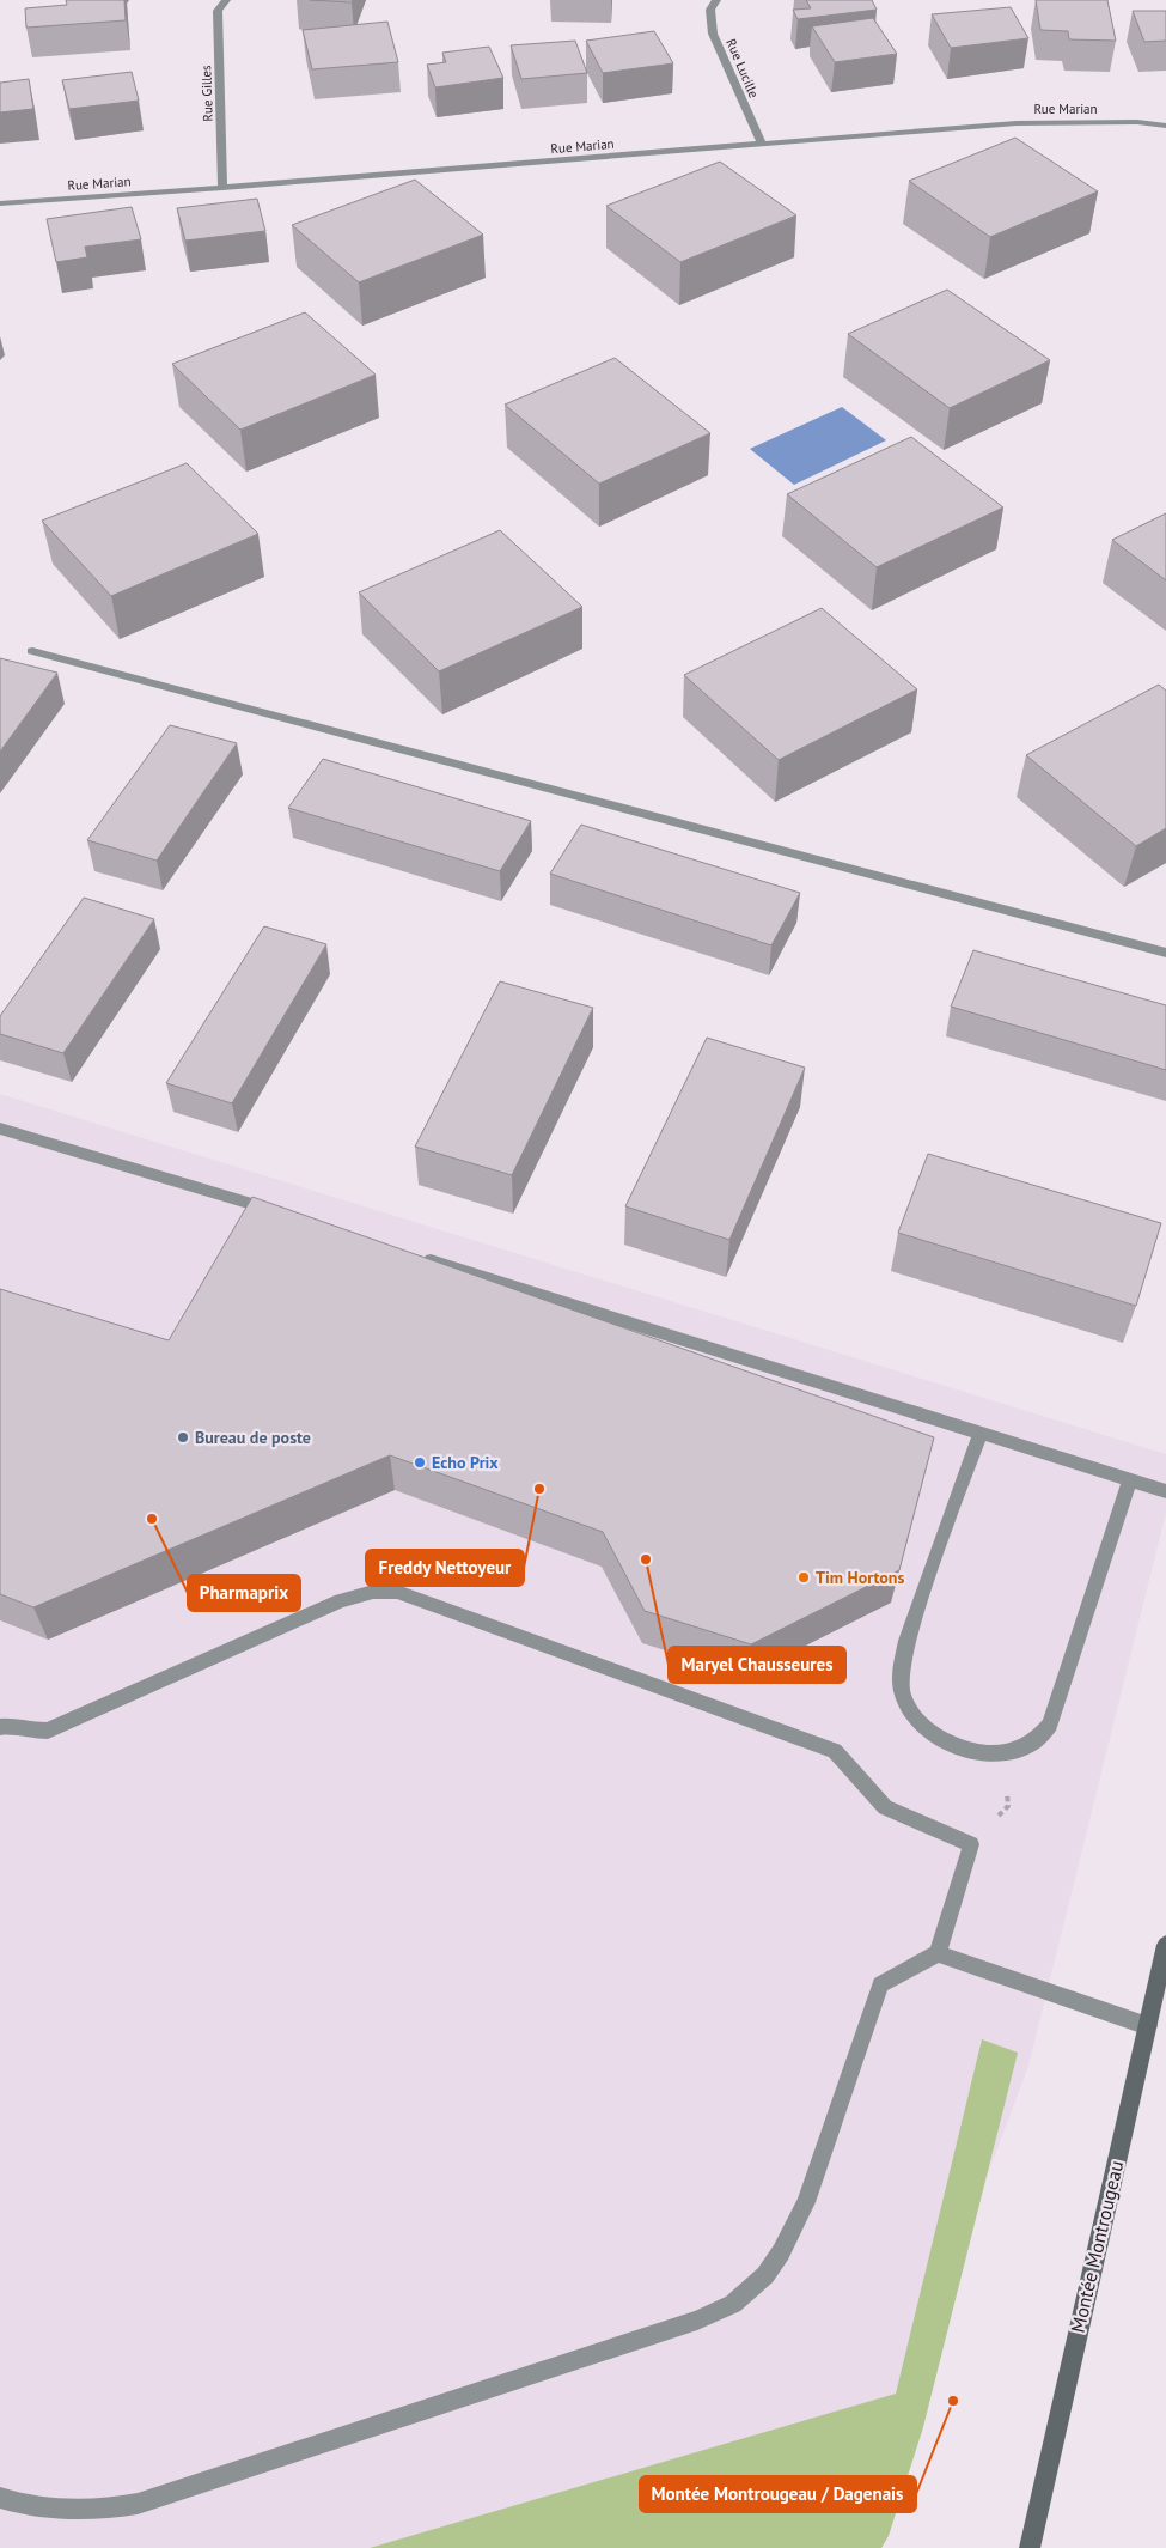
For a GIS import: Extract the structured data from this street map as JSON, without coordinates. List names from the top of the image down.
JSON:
{
  "streets": {
    "street": [
      "Rue Lucille",
      "Rue Gilles",
      "Rue Marian",
      "Montée Montrougeau"
    ]
  },
  "crossings": [
    ["Rue Lucille", "Rue Marian"],
    ["Rue Gilles", "Rue Marian"]
  ],
  "places": [
    "Bureau de poste",
    "Echo Prix",
    "Freddy Nettoyeur",
    "Pharmaprix",
    "Maryel Chausseures",
    "Tim Hortons",
    "Montée Montrougeau / Dagenais"
  ]
}
